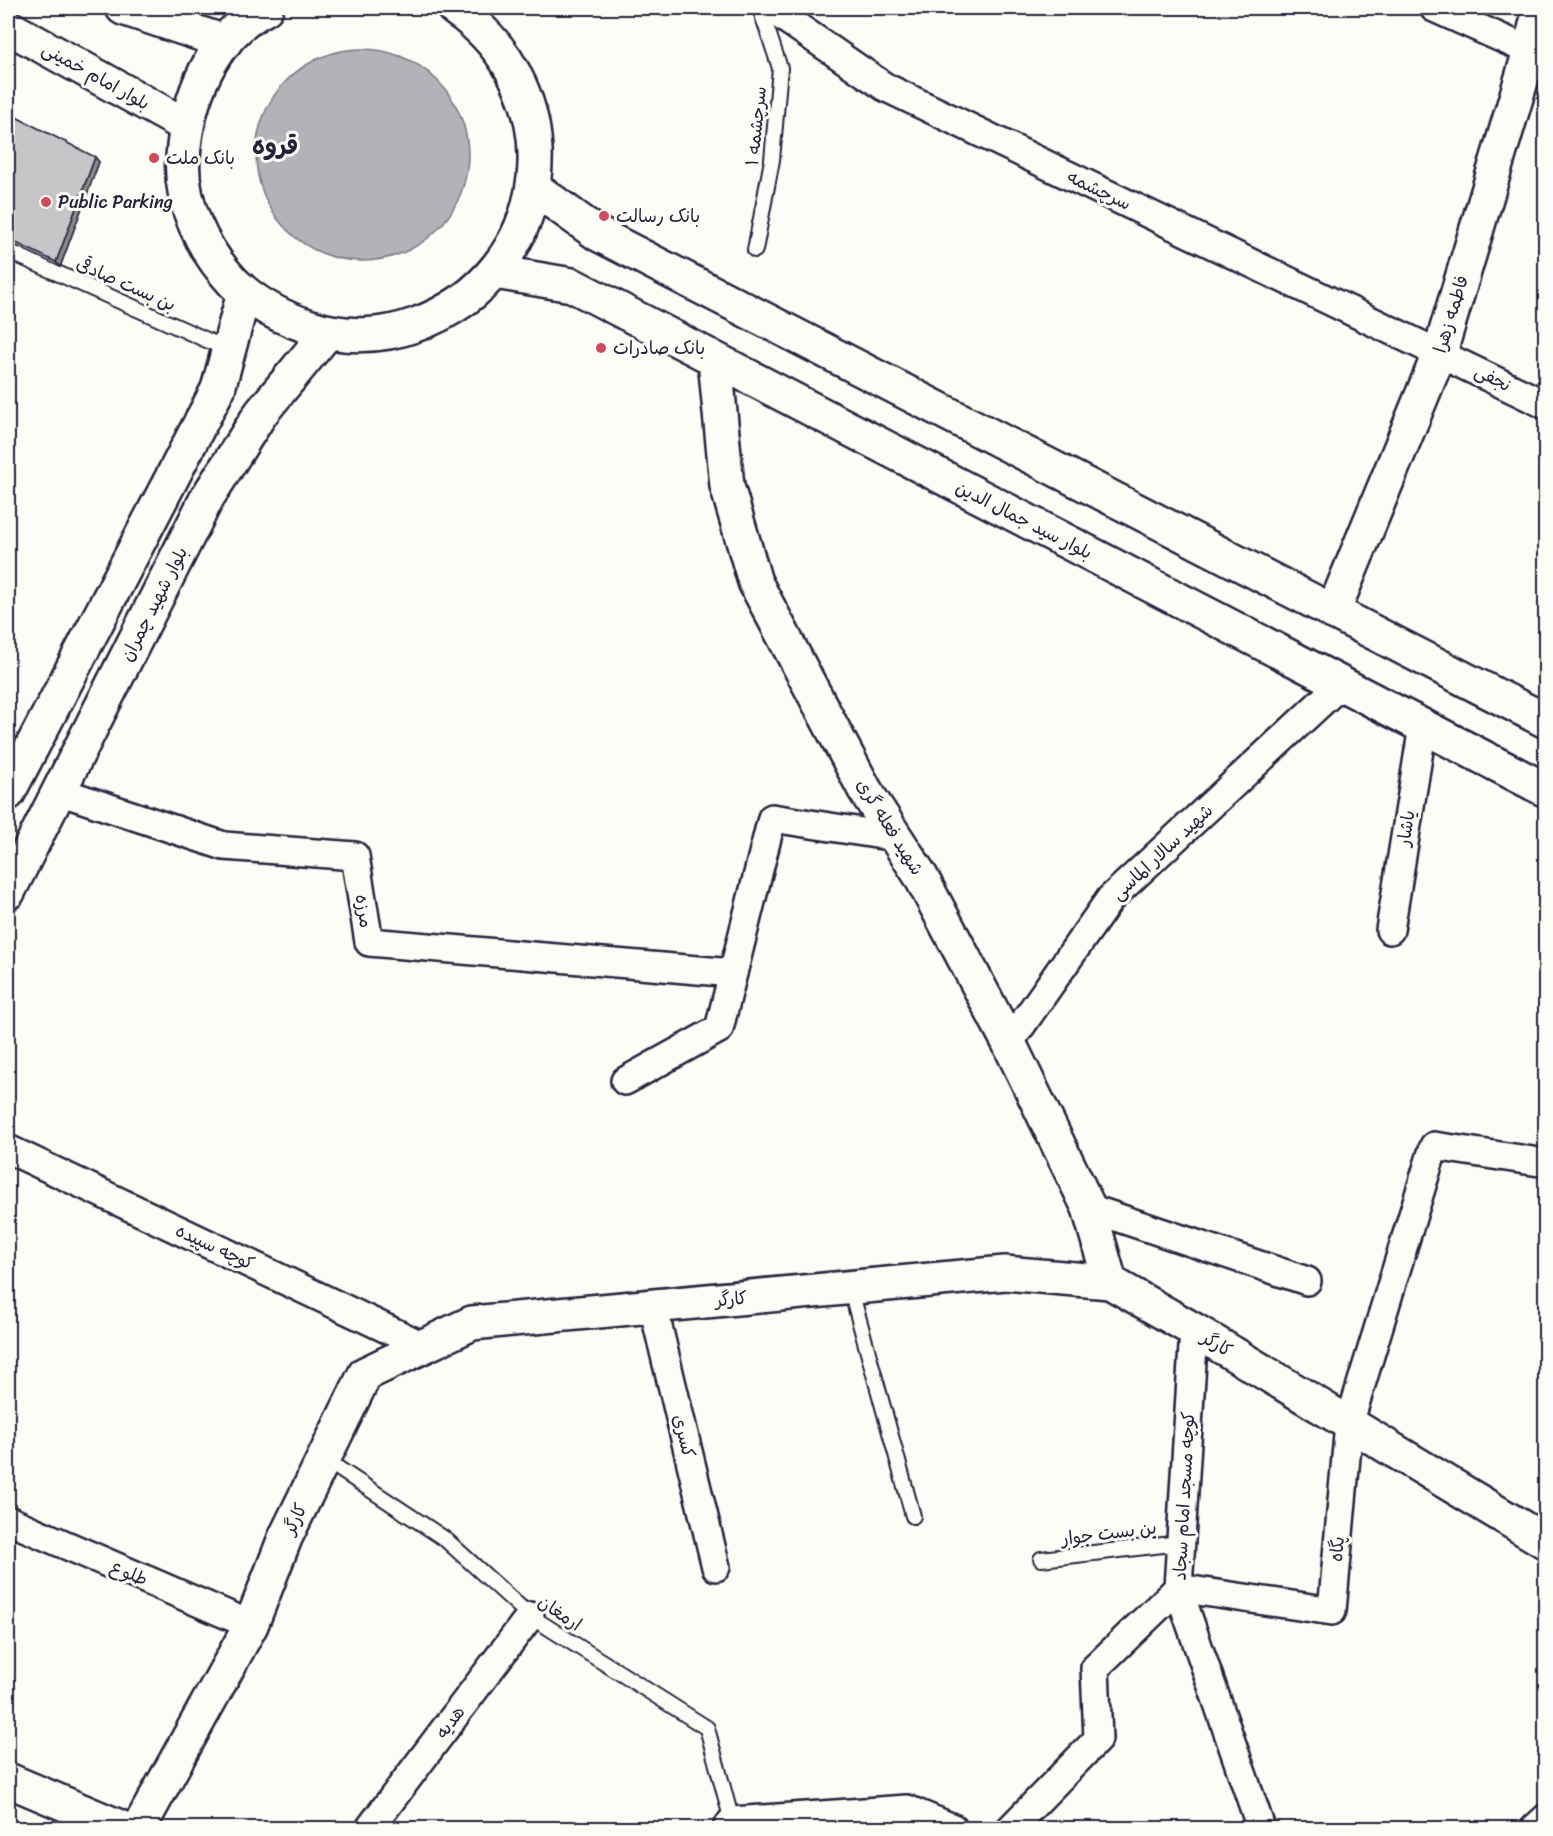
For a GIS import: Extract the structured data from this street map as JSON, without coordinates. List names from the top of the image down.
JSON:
{
  "streets": {
    "main road": [
      "بلوار امام خمینی",
      "فاطمه زهرا",
      "بلوار سید جمال الدین",
      "بلوار شهید چمران",
      "شهید فعله گری",
      "کارگر"
    ],
    "street": [
      "سرچشمه",
      "نجفی",
      "یاشار",
      "شهید سالار الماسی",
      "مرزه",
      "کوچه سپیده",
      "کسری",
      "کوچه مسجد امام سجاد",
      "پگاه",
      "طلوع",
      "هدیه"
    ],
    "lane": [
      "سرچشمه ۱",
      "بن بست صادقی",
      "بن بست جوار",
      "ارمغان"
    ]
  },
  "crossings": [
    ["سرچشمه", "فاطمه زهرا"],
    ["سرچشمه", "نجفی"],
    ["فاطمه زهرا", "نجفی"],
    ["بلوار سید جمال الدین", "شهید فعله گری"],
    ["بلوار سید جمال الدین", "یاشار"],
    ["بلوار سید جمال الدین", "شهید سالار الماسی"],
    ["بلوار شهید چمران", "مرزه"],
    ["شهید فعله گری", "شهید سالار الماسی"],
    ["شهید فعله گری", "کارگر"],
    ["کوچه سپیده", "کارگر"],
    ["کارگر", "کسری"],
    ["کارگر", "کوچه مسجد امام سجاد"],
    ["کارگر", "پگاه"],
    ["کارگر", "طلوع"],
    ["کارگر", "ارمغان"],
    ["کوچه مسجد امام سجاد", "بن بست جوار"],
    ["کوچه مسجد امام سجاد", "پگاه"],
    ["ارمغان", "هدیه"]
  ],
  "districts": ["قروه"],
  "places": [
    "بانک ملت",
    "Public Parking",
    "بانک رسالت",
    "بانک صادرات"
  ]
}
